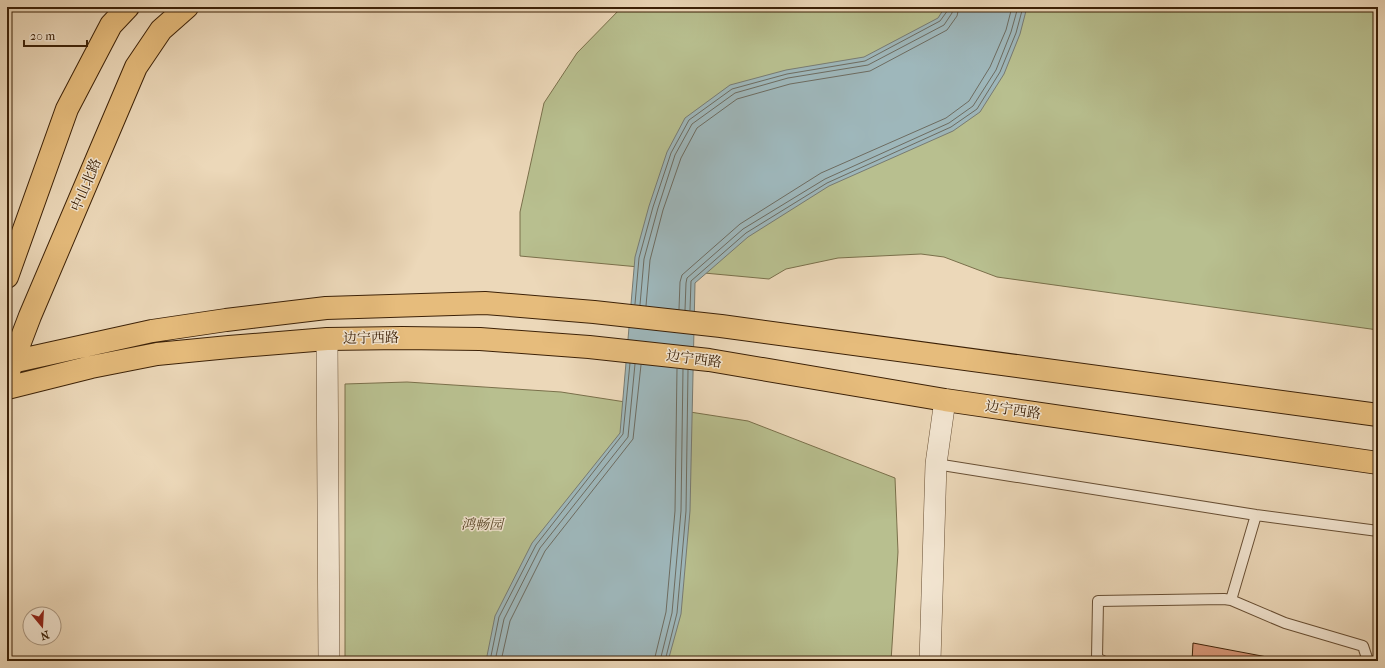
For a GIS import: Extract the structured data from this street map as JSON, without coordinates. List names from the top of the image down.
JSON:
{
  "streets": {
    "main road": ["中山北路", "边宁西路"]
  },
  "parks": ["鸿畅园"],
  "scale_bar": "20 m",
  "north": "bottom"
}
